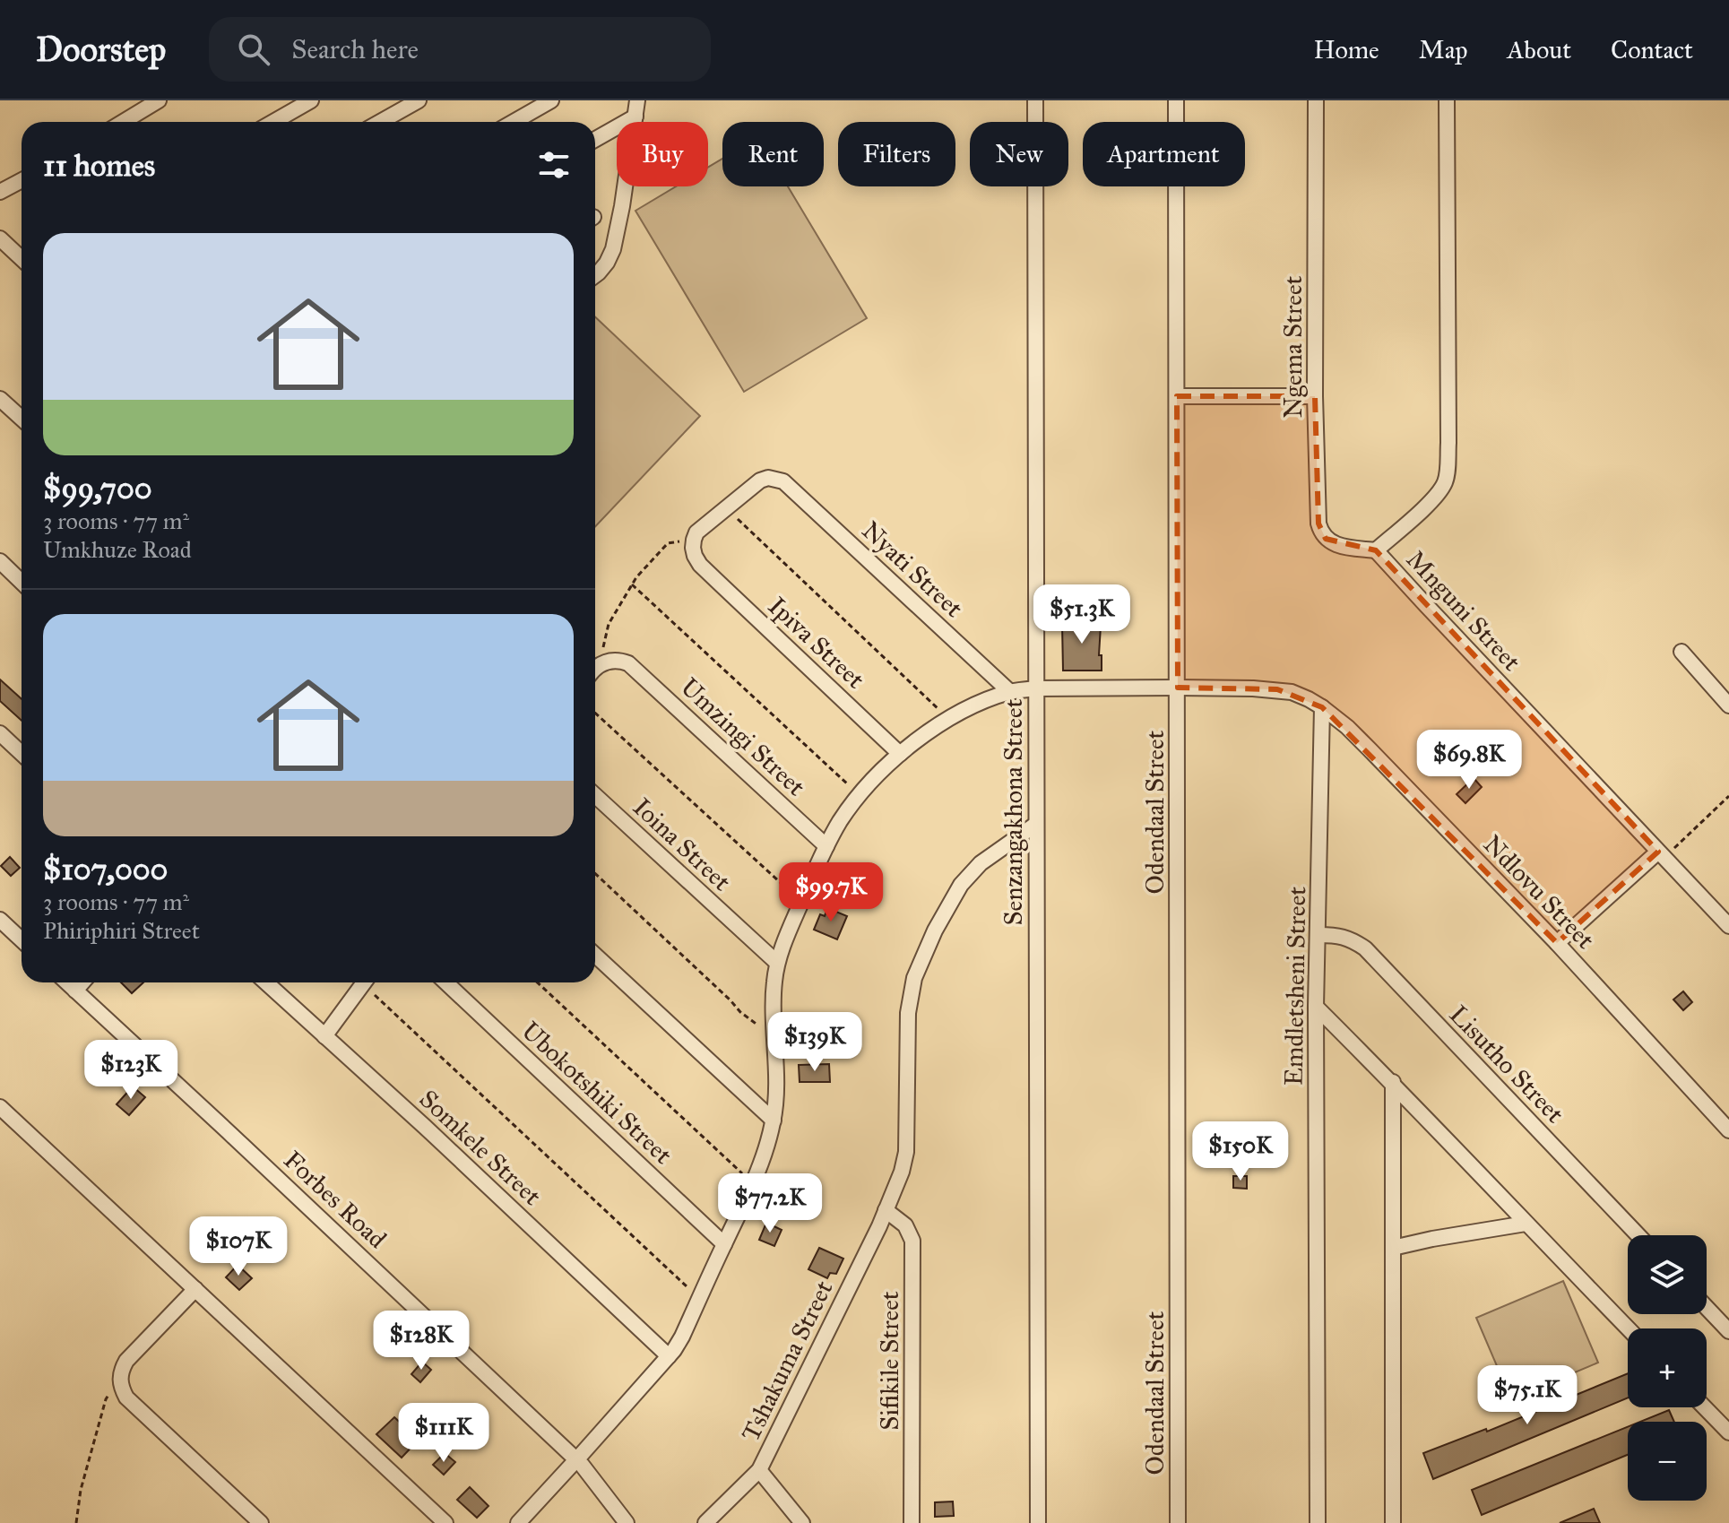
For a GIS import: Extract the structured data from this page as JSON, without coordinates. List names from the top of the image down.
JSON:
{
  "streets": {
    "street": [
      "Ngema Street",
      "Nyati Street",
      "Mnguni Street",
      "Ipiva Street",
      "Umzingi Street",
      "Senzangakhona Street",
      "Odendaal Street",
      "Ioina Street",
      "Ndlovu Street",
      "Emdletsheni Street",
      "Lisutho Street",
      "Ubokotshiki Street",
      "Somkele Street",
      "Forbes Road",
      "Tshakuma Street",
      "Sifikile Street"
    ]
  },
  "crossings": [
    ["Ngema Street", "Mnguni Street"],
    ["Nyati Street", "Ndlovu Street"],
    ["Ipiva Street", "Ndlovu Street"],
    ["Umzingi Street", "Ndlovu Street"],
    ["Senzangakhona Street", "Ndlovu Street"],
    ["Senzangakhona Street", "Tshakuma Street"],
    ["Odendaal Street", "Ndlovu Street"],
    ["Ioina Street", "Ndlovu Street"],
    ["Ndlovu Street", "Emdletsheni Street"],
    ["Ndlovu Street", "Ubokotshiki Street"],
    ["Ndlovu Street", "Somkele Street"],
    ["Ndlovu Street", "Forbes Road"],
    ["Emdletsheni Street", "Lisutho Street"],
    ["Tshakuma Street", "Sifikile Street"]
  ],
  "page": {
    "header": "Doorstep",
    "search": "Search here",
    "nav": [
      "Home",
      "Map",
      "About",
      "Contact"
    ],
    "chip": [
      "Buy",
      "Rent",
      "Filters",
      "New",
      "Apartment"
    ],
    "heading": "11 homes",
    "list": [
      {
        "name": "$99,700",
        "note": "3 rooms · 77 m² · Umkhuze Road"
      },
      {
        "name": "$107,000",
        "note": "3 rooms · 77 m² · Phiriphiri Street"
      }
    ],
    "price": [
      "$51.3K",
      "$69.8K",
      "$99.7K",
      "$139K",
      "$123K",
      "$150K",
      "$77.2K",
      "$107K",
      "$128K",
      "$75.1K",
      "$111K"
    ],
    "map_buttons": ["+", "−"]
  }
}
